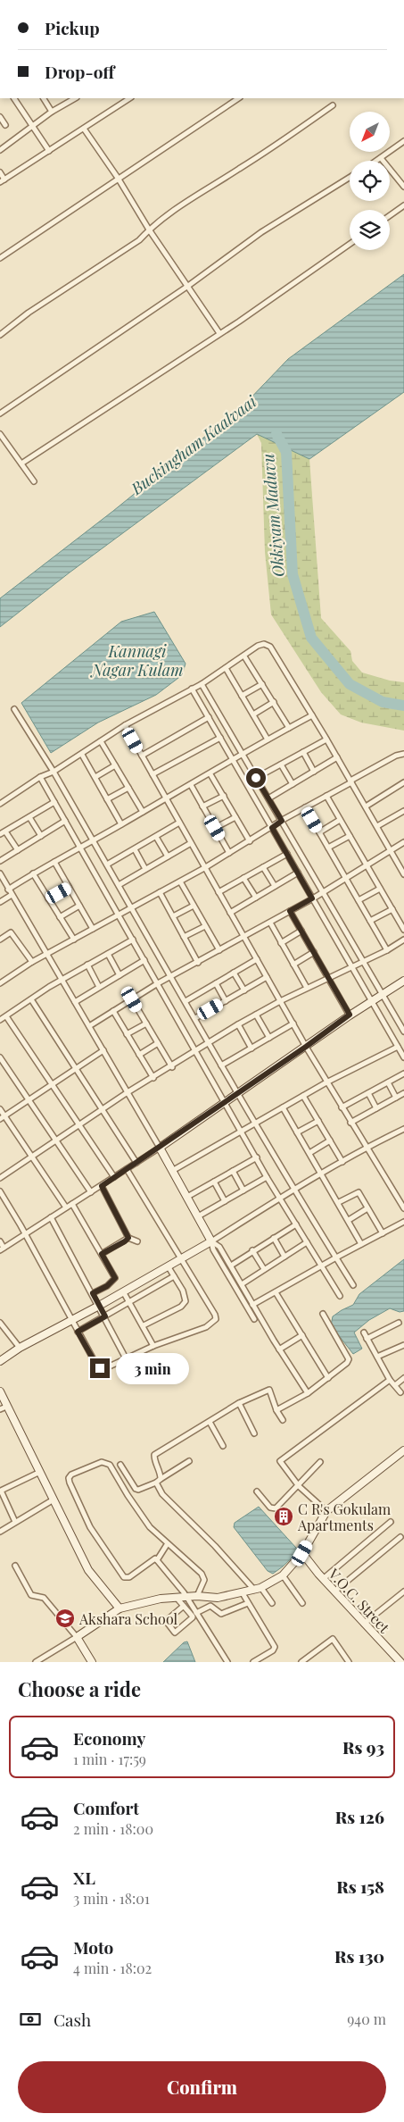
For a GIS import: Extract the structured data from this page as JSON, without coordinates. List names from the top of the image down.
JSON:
{
  "streets": {
    "street": ["V.O.C. Street"]
  },
  "water": ["Buckingham Kaalvaai", "Okkiyam Maduvu", "Kannagi Nagar Kulam"],
  "places": {
    "building": ["C R's Gokulam Apartments"],
    "school or university": ["Akshara School"]
  },
  "north": "bottom left",
  "page": {
    "banner": ["Pickup", "Drop-off"],
    "bubble": "3 min",
    "heading": "Choose a ride",
    "list": [
      {
        "name": "Economy",
        "note": "1 min · 17:59",
        "value": "Rs 93"
      },
      {
        "name": "Comfort",
        "note": "2 min · 18:00",
        "value": "Rs 126"
      },
      {
        "name": "XL",
        "note": "3 min · 18:01",
        "value": "Rs 158"
      },
      {
        "name": "Moto",
        "note": "4 min · 18:02",
        "value": "Rs 130"
      }
    ],
    "pay": ["Cash", "940 m"],
    "buttons": "Confirm"
  }
}
